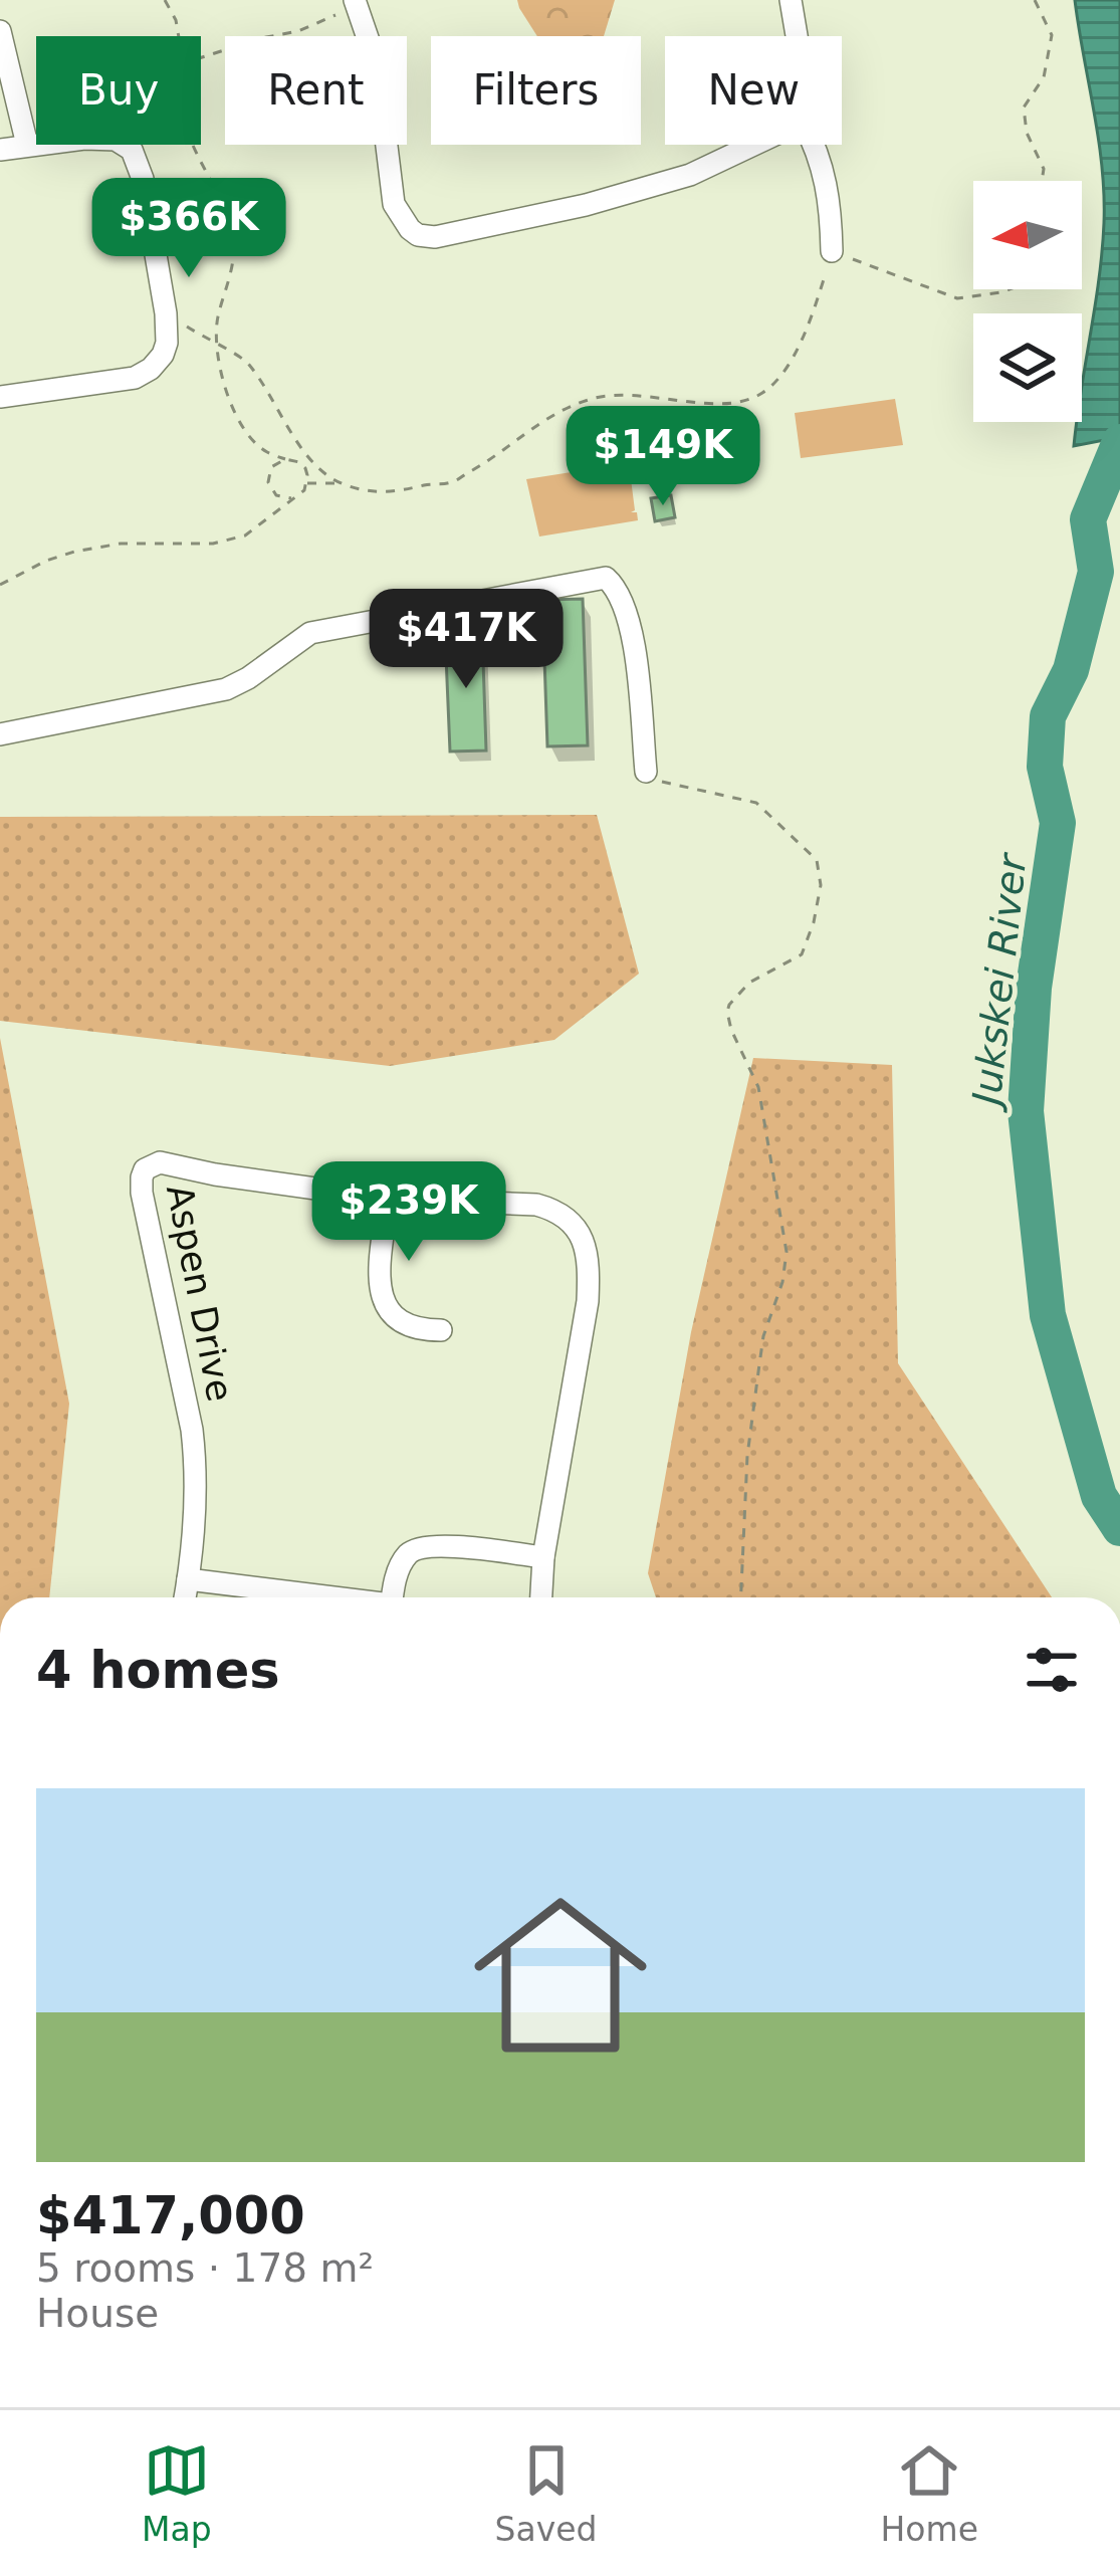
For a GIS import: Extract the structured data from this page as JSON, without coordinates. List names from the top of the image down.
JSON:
{
  "streets": {
    "street": ["Aspen Drive"]
  },
  "water": ["Jukskei River"],
  "north": "left",
  "page": {
    "chip": [
      "Buy",
      "Rent",
      "Filters",
      "New"
    ],
    "price": [
      "$366K",
      "$149K",
      "$417K",
      "$239K"
    ],
    "heading": "4 homes",
    "list": [
      {
        "name": "$417,000",
        "note": "5 rooms · 178 m² · House"
      }
    ],
    "tabs": ["Map", "Saved", "Home"]
  }
}
